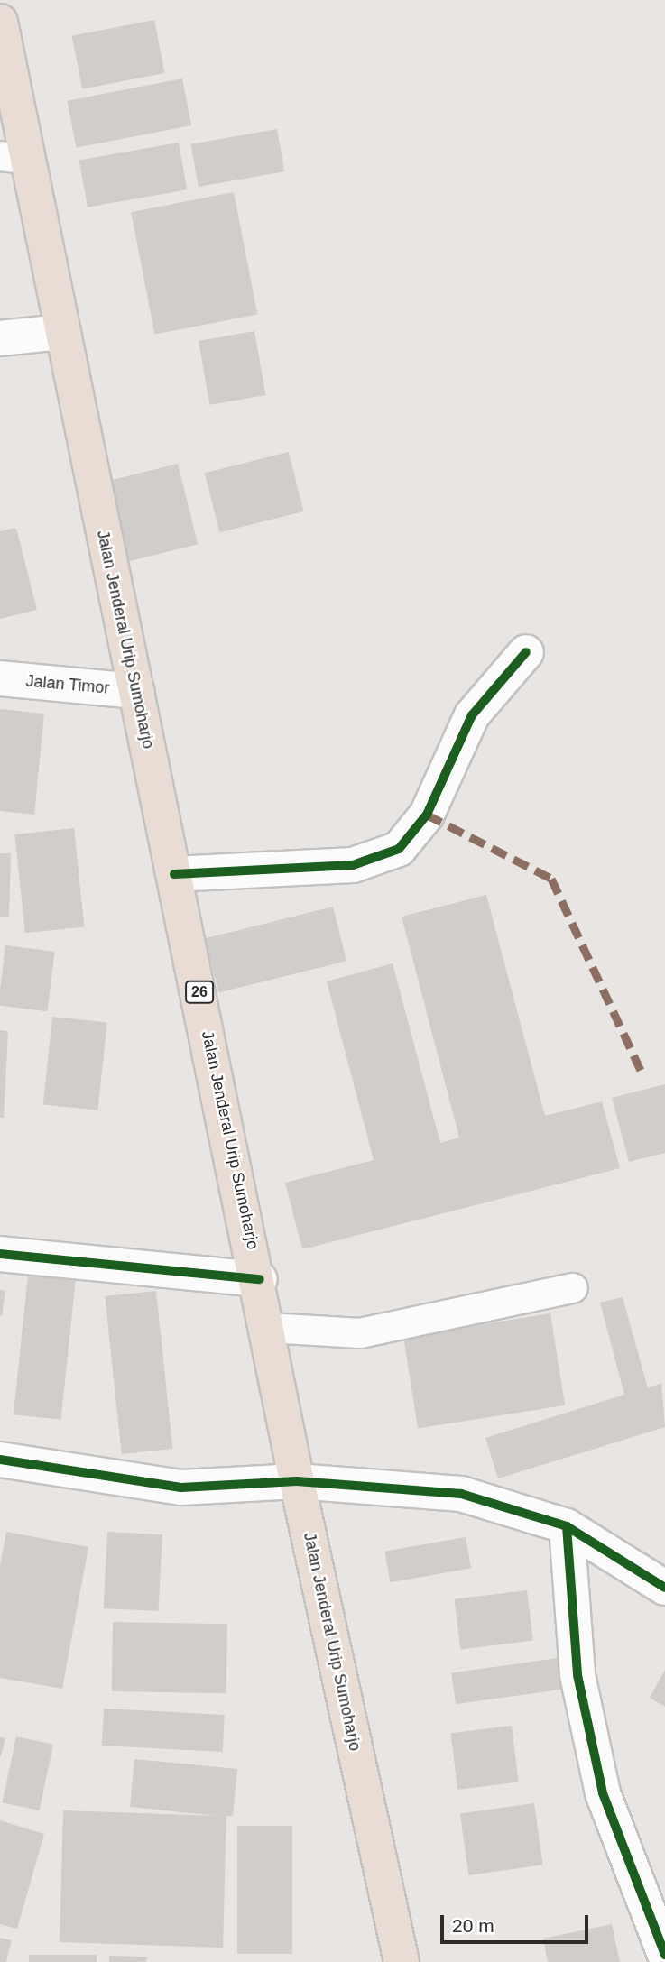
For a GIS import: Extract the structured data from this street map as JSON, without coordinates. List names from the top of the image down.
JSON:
{
  "streets": {
    "highway": ["Jalan Jenderal Urip Sumoharjo", "26"],
    "street": ["Jalan Timor"]
  },
  "crossings": [
    ["Jalan Jenderal Urip Sumoharjo", "Jalan Timor"]
  ],
  "scale_bar": "20 m"
}
